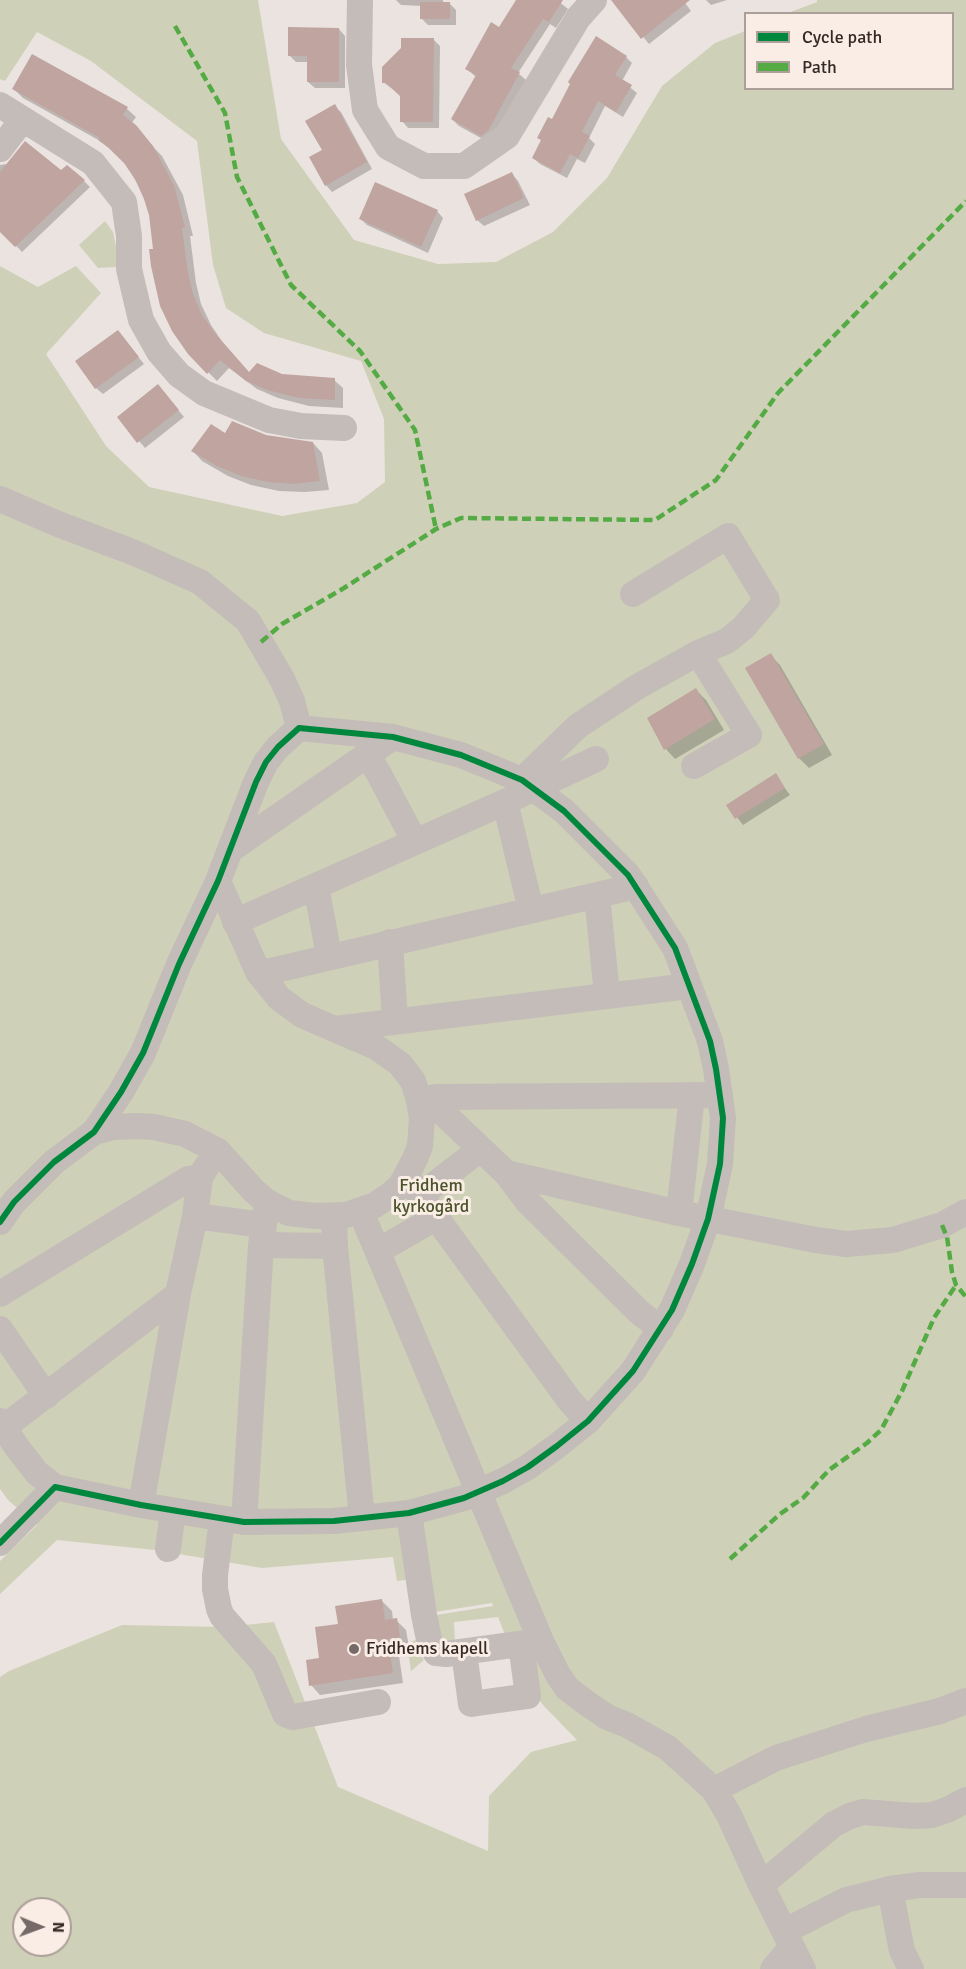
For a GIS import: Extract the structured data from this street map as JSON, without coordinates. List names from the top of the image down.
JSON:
{
  "parks": ["Fridhem kyrkogård"],
  "places": ["Fridhems kapell"],
  "legend": ["Cycle path", "Path"],
  "north": "right"
}
